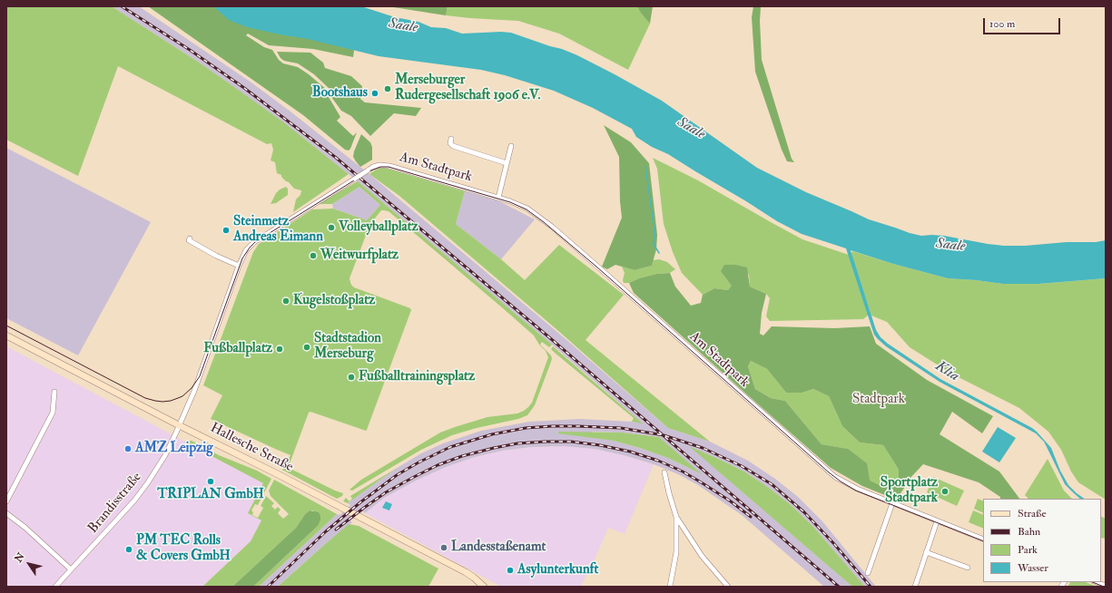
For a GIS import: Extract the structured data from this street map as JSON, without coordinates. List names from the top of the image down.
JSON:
{
  "streets": {
    "street": ["Am Stadtpark", "Hallesche Straße", "Brandisstraße"]
  },
  "crossings": [
    ["Am Stadtpark", "Brandisstraße"],
    ["Hallesche Straße", "Brandisstraße"]
  ],
  "water": ["Saale", "Klia"],
  "parks": ["Stadtpark"],
  "places": [
    "Merseburger Rudergesellschaft 1906 e.V.",
    "Bootshaus",
    "Volleyballplatz",
    "Steinmetz Andreas Eimann",
    "Weitwurfplatz",
    "Kugelstoßplatz",
    "Stadtstadion Merseburg",
    "Fußballplatz",
    "Fußballtrainingsplatz",
    "AMZ Leipzig",
    "TRIPLAN GmbH",
    "Sportplatz Stadtpark",
    "Landesstaßenamt",
    "PM TEC Rolls & Covers GmbH",
    "Asylunterkunft"
  ],
  "legend": [
    "Straße",
    "Bahn",
    "Park",
    "Wasser"
  ],
  "scale_bar": "100 m",
  "north": "top left"
}
